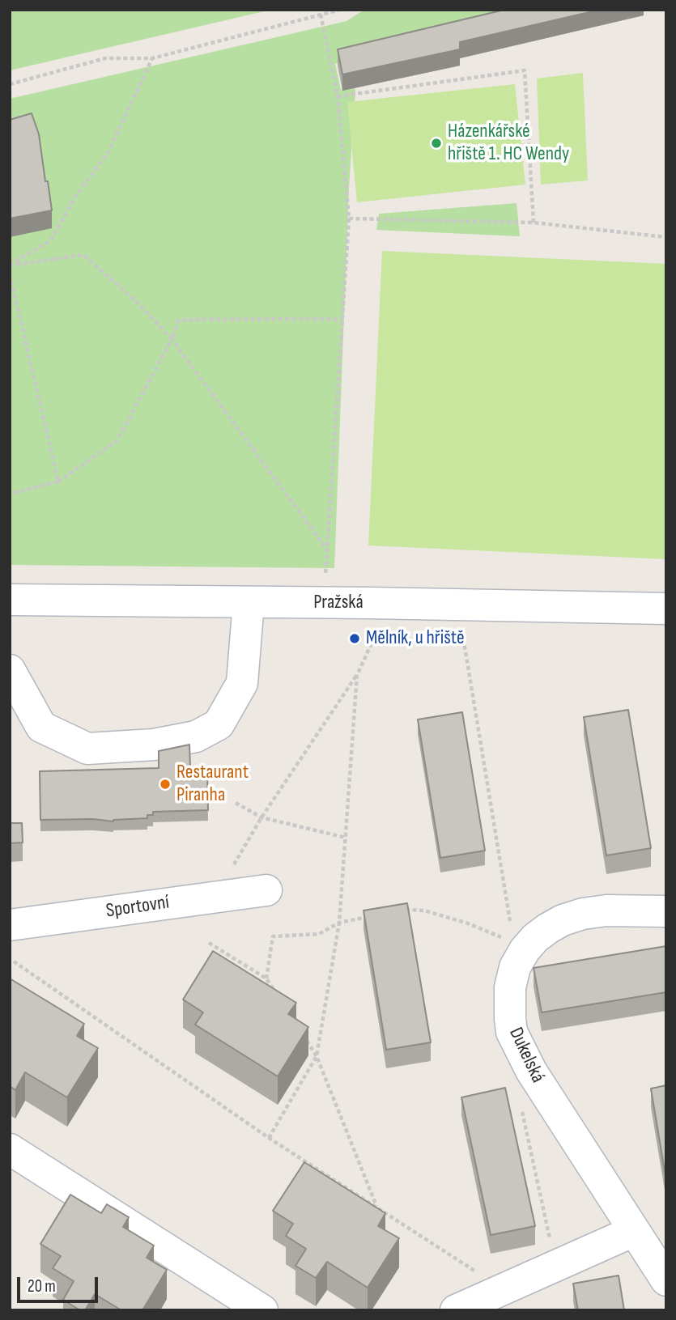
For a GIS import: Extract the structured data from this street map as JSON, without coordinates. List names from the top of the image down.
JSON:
{
  "streets": {
    "street": ["Pražská", "Sportovní", "Dukelská"]
  },
  "places": ["Házenkářské hřiště 1. HC Wendy", "Mělník, u hřiště", "Restaurant Piranha"],
  "scale_bar": "20 m"
}
